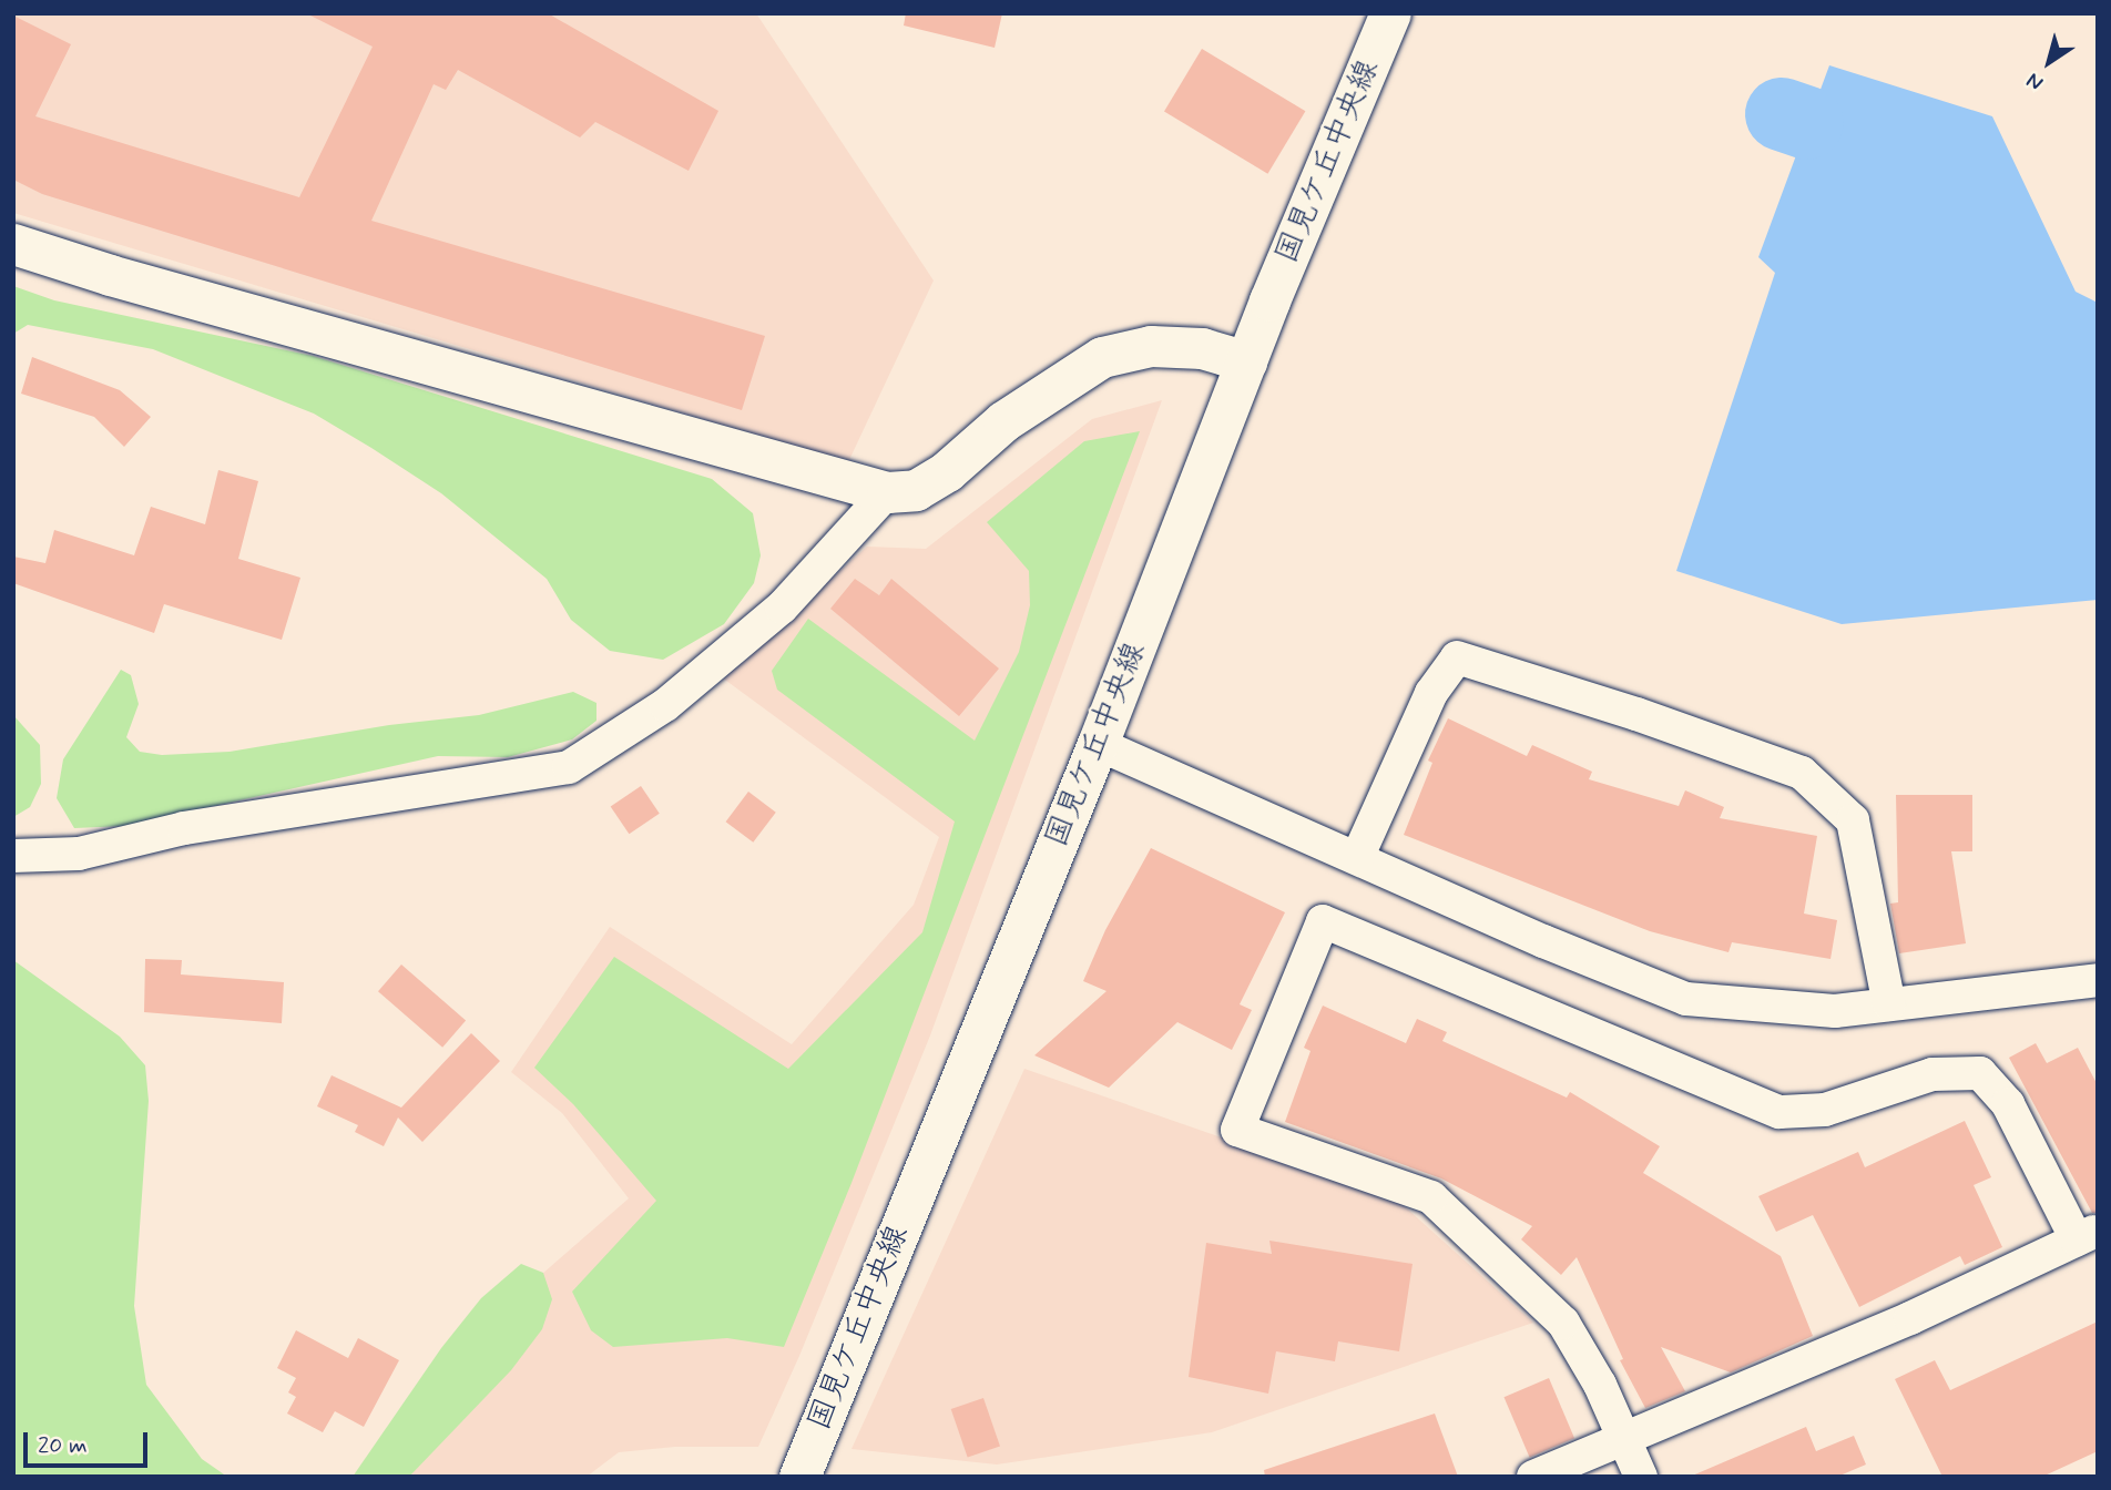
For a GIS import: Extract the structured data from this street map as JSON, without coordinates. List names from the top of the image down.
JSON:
{
  "streets": {
    "street": ["国見ケ丘中央線"]
  },
  "scale_bar": "20 m",
  "north": "bottom left"
}
